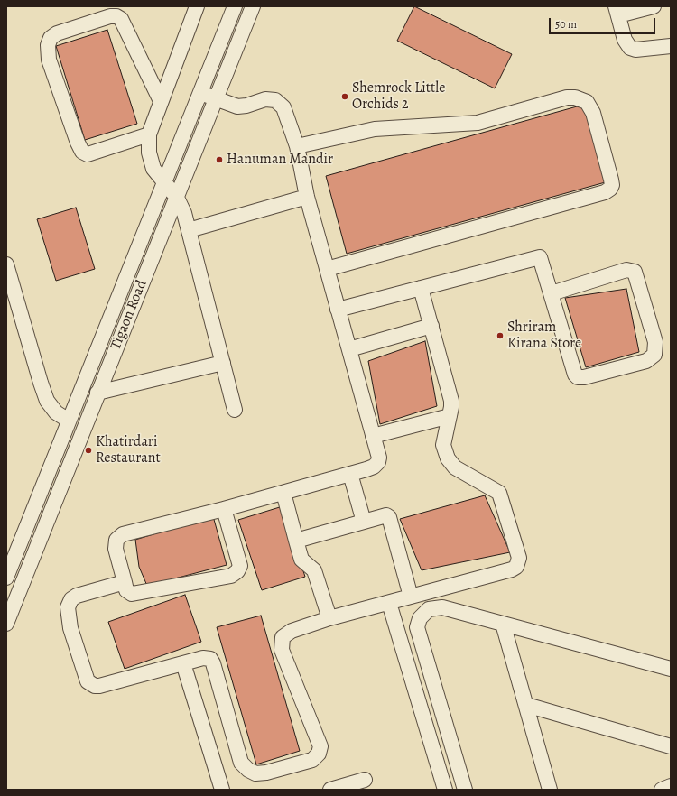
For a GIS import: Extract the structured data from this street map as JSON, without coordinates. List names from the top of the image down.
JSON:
{
  "streets": {
    "street": ["Tigaon Road"]
  },
  "places": [
    "Shemrock Little Orchids 2",
    "Hanuman Mandir",
    "Shriram Kirana Store",
    "Khatirdari Restaurant"
  ],
  "scale_bar": "50 m"
}
